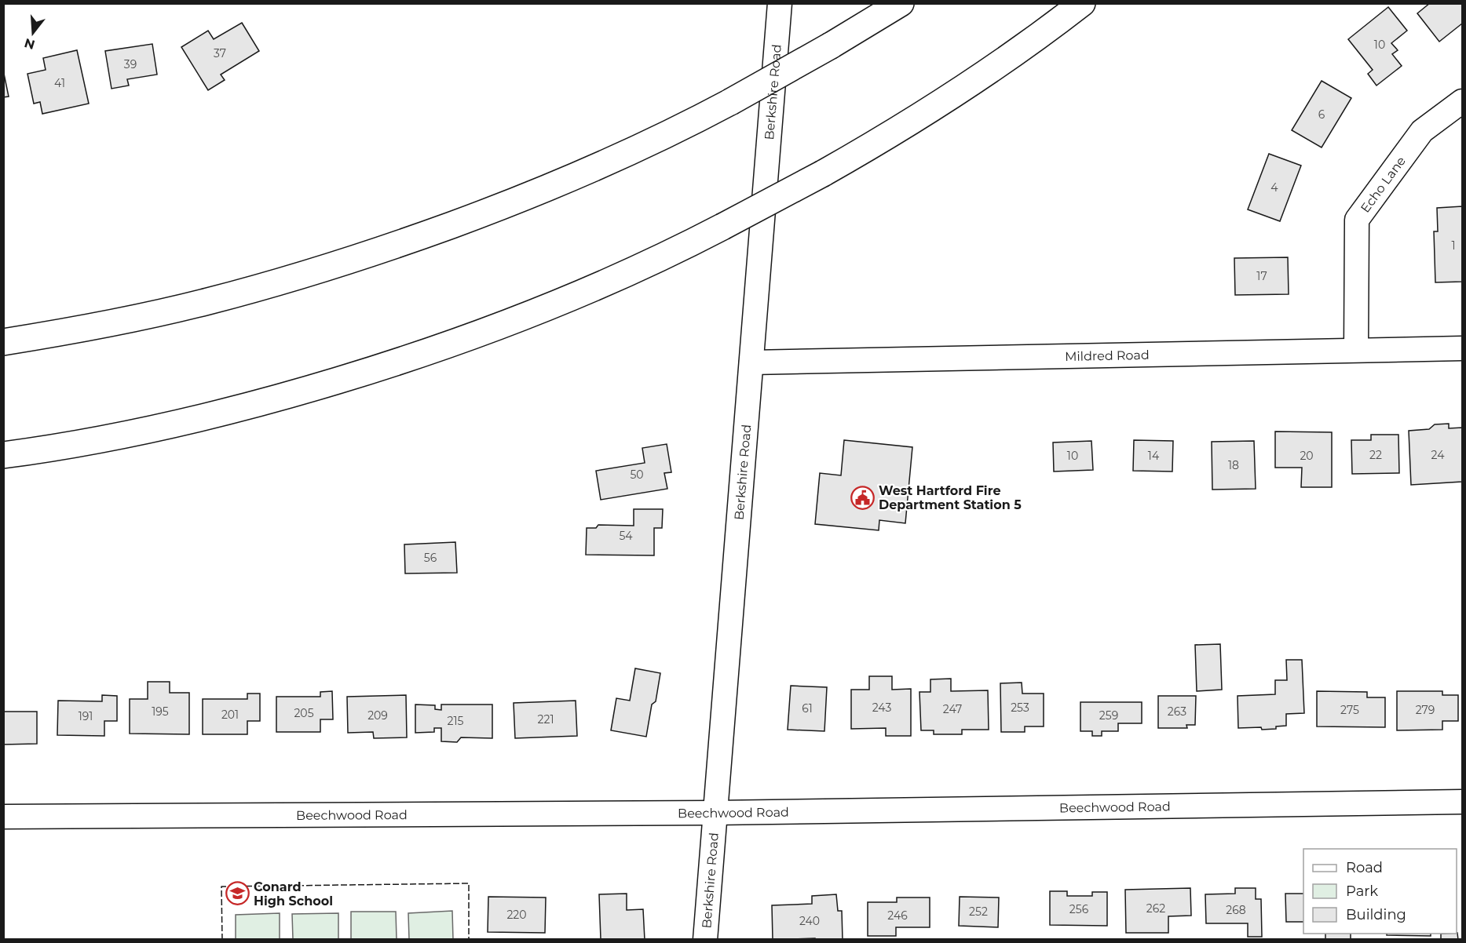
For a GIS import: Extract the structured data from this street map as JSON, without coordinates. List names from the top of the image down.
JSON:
{
  "streets": {
    "street": [
      "Berkshire Road",
      "Echo Lane",
      "Mildred Road",
      "Beechwood Road"
    ]
  },
  "crossings": [
    ["Berkshire Road", "Mildred Road"],
    ["Berkshire Road", "Beechwood Road"],
    ["Echo Lane", "Mildred Road"]
  ],
  "places": {
    "public building": ["West Hartford Fire Department Station 5"],
    "school or university": ["Conard High School"]
  },
  "house_numbers": [
    "10",
    "37",
    "39",
    "41",
    "6",
    "4",
    "1",
    "17",
    "22",
    "24",
    "10",
    "14",
    "20",
    "18",
    "50",
    "54",
    "56",
    "243",
    "253",
    "61",
    "247",
    "275",
    "279",
    "195",
    "263",
    "205",
    "201",
    "209",
    "259",
    "191",
    "221",
    "215",
    "262",
    "256",
    "268",
    "252",
    "220",
    "246",
    "240"
  ],
  "legend": ["Road", "Park", "Building"],
  "north": "bottom"
}
